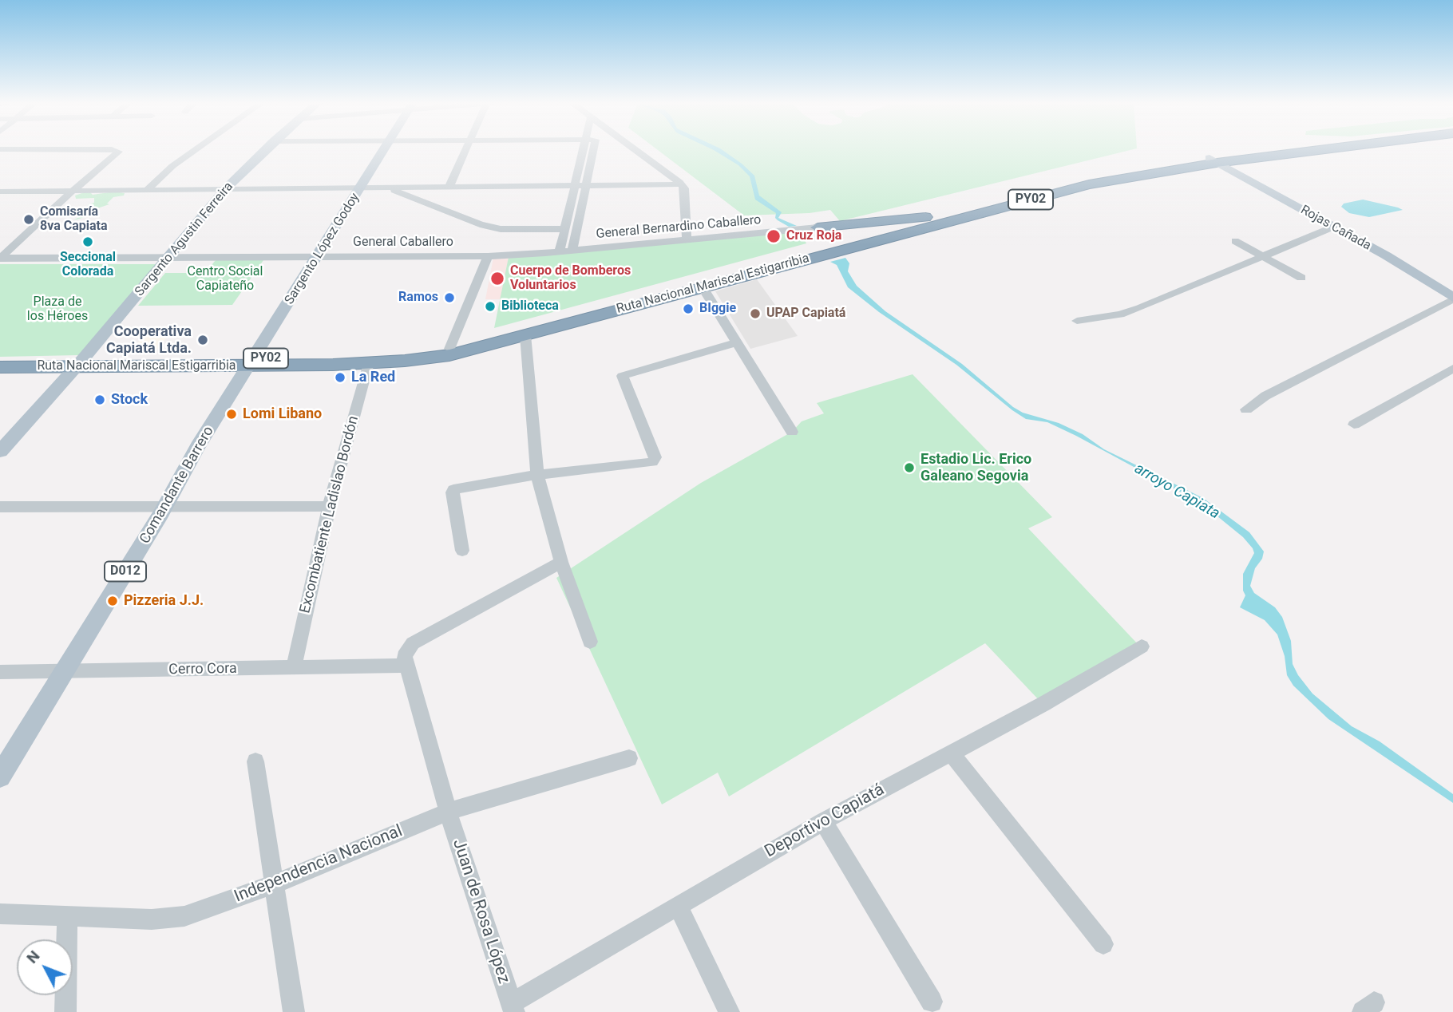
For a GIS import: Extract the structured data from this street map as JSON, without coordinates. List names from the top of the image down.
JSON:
{
  "streets": {
    "highway": ["PY02", "Ruta Nacional Mariscal Estigarribia"],
    "main road": [
      "Rojas Cañada",
      "Sargento Agustin Ferreira",
      "Sargento López Godoy",
      "Comandante Barrero",
      "D012"
    ],
    "street": [
      "General Bernardino Caballero",
      "General Caballero",
      "Excombatiente Ladislao Bordón",
      "Cerro Cora",
      "Deportivo Capiatá",
      "Independencia Nacional",
      "Juan de Rosa López"
    ]
  },
  "crossings": [
    ["General Bernardino Caballero", "General Caballero"],
    ["Rojas Cañada", "Ruta Nacional Mariscal Estigarribia"],
    ["Sargento Agustin Ferreira", "General Caballero"],
    ["Sargento Agustin Ferreira", "Ruta Nacional Mariscal Estigarribia"],
    ["General Caballero", "Sargento López Godoy"],
    ["Sargento López Godoy", "Ruta Nacional Mariscal Estigarribia"],
    ["Sargento López Godoy", "Comandante Barrero"],
    ["Ruta Nacional Mariscal Estigarribia", "Comandante Barrero"],
    ["Ruta Nacional Mariscal Estigarribia", "Excombatiente Ladislao Bordón"],
    ["Comandante Barrero", "Cerro Cora"],
    ["Excombatiente Ladislao Bordón", "Cerro Cora"],
    ["Cerro Cora", "Juan de Rosa López"],
    ["Deportivo Capiatá", "Juan de Rosa López"],
    ["Independencia Nacional", "Juan de Rosa López"]
  ],
  "water": ["arroyo Capiata"],
  "parks": ["Centro Social Capiateño", "Plaza de los Héroes"],
  "places": [
    "Comisaría 8va Capiata",
    "Cruz Roja",
    "Seccional Colorada",
    "Cuerpo de Bomberos Voluntarios",
    "Ramos",
    "Biblioteca",
    "BIggie",
    "UPAP Capiatá",
    "Cooperativa Capiatá Ltda.",
    "La Red",
    "Stock",
    "Lomi Libano",
    "Estadio Lic. Erico Galeano Segovia",
    "Pizzeria J.J."
  ],
  "north": "top left"
}
